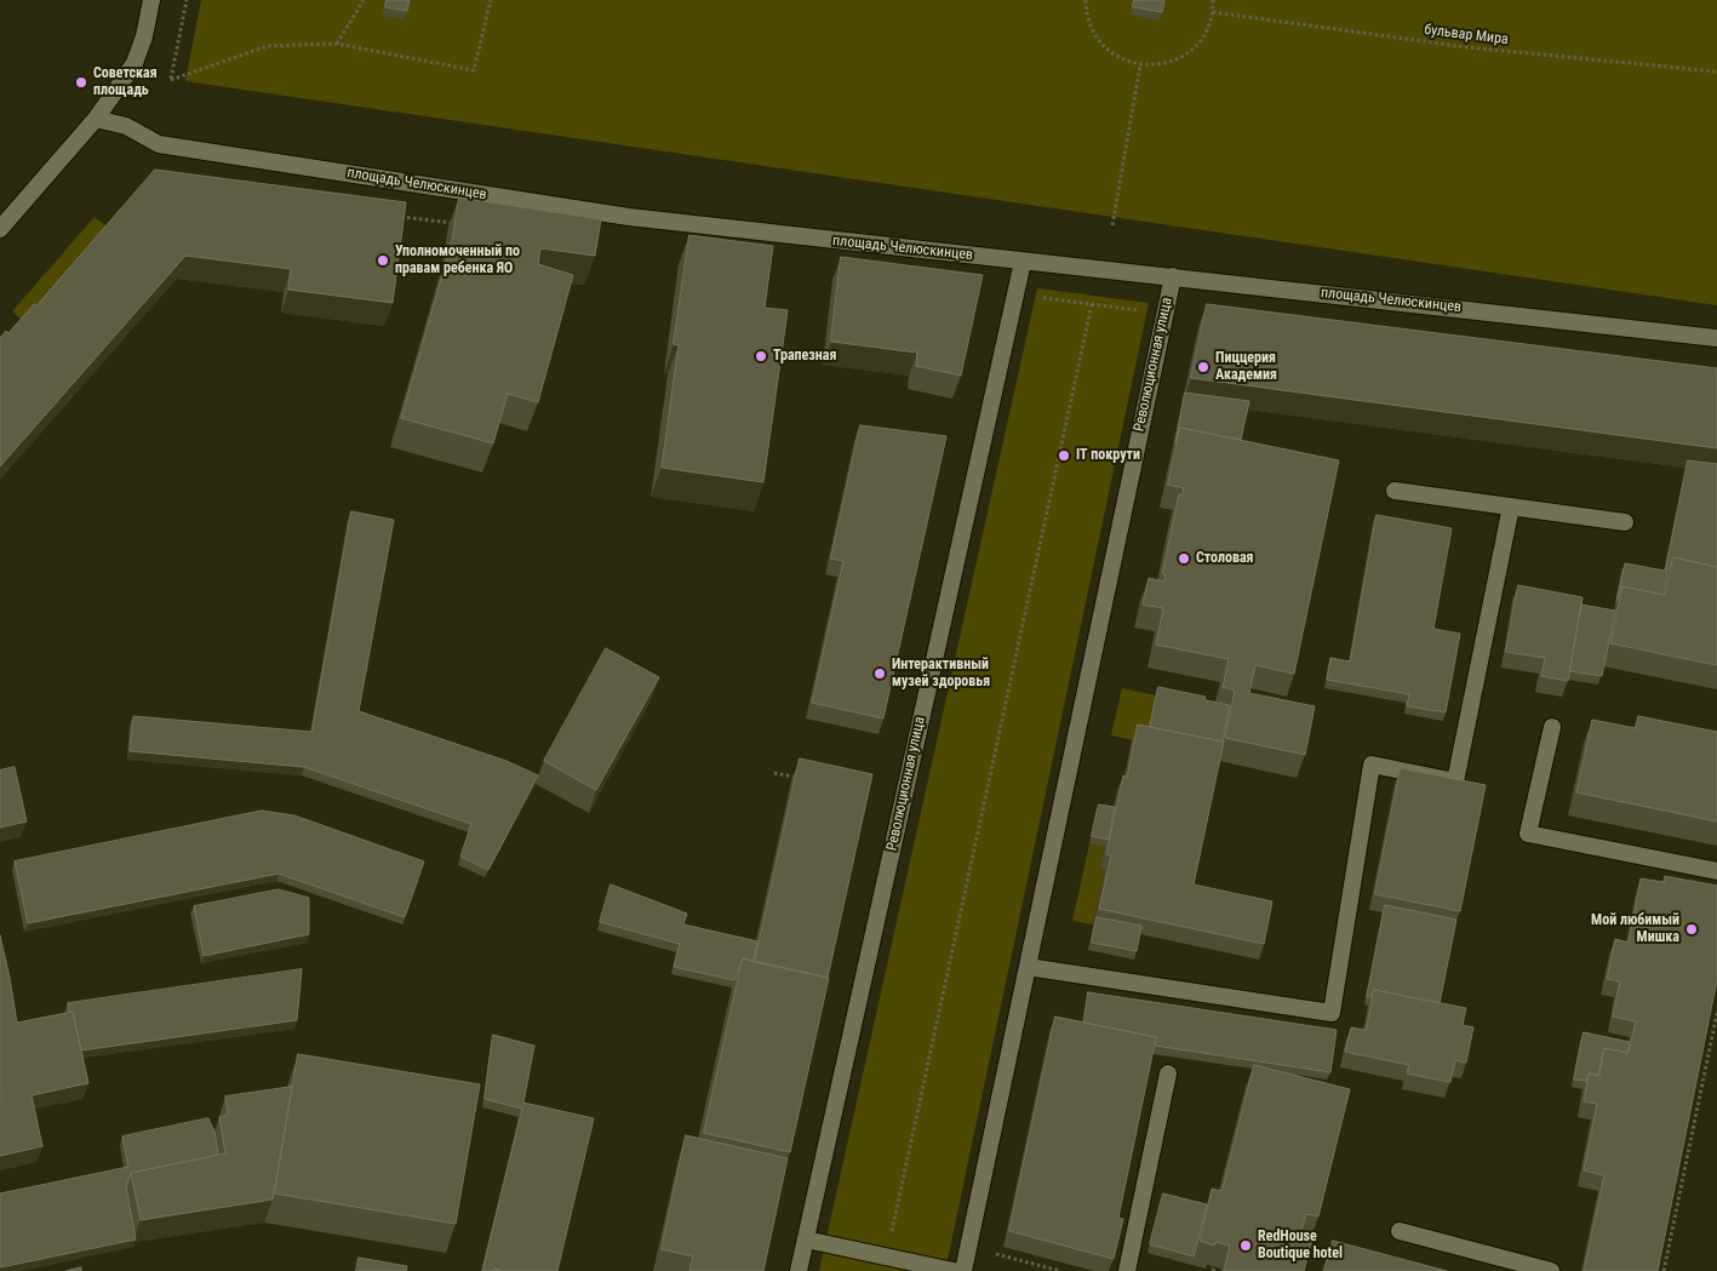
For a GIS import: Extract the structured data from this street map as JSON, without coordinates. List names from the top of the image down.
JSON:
{
  "streets": {
    "street": ["площадь Челюскинцев", "Революционная улица"],
    "path": ["бульвар Мира"]
  },
  "crossings": [
    ["площадь Челюскинцев", "Революционная улица"]
  ],
  "places": [
    "Советская площадь",
    "Уполномоченный по правам ребенка ЯО",
    "Трапезная",
    "Пиццерия Академия",
    "IT покрути",
    "Столовая",
    "Интерактивный музей здоровья",
    "Мой любимый Мишка",
    "RedHouse Boutique hotel"
  ]
}
